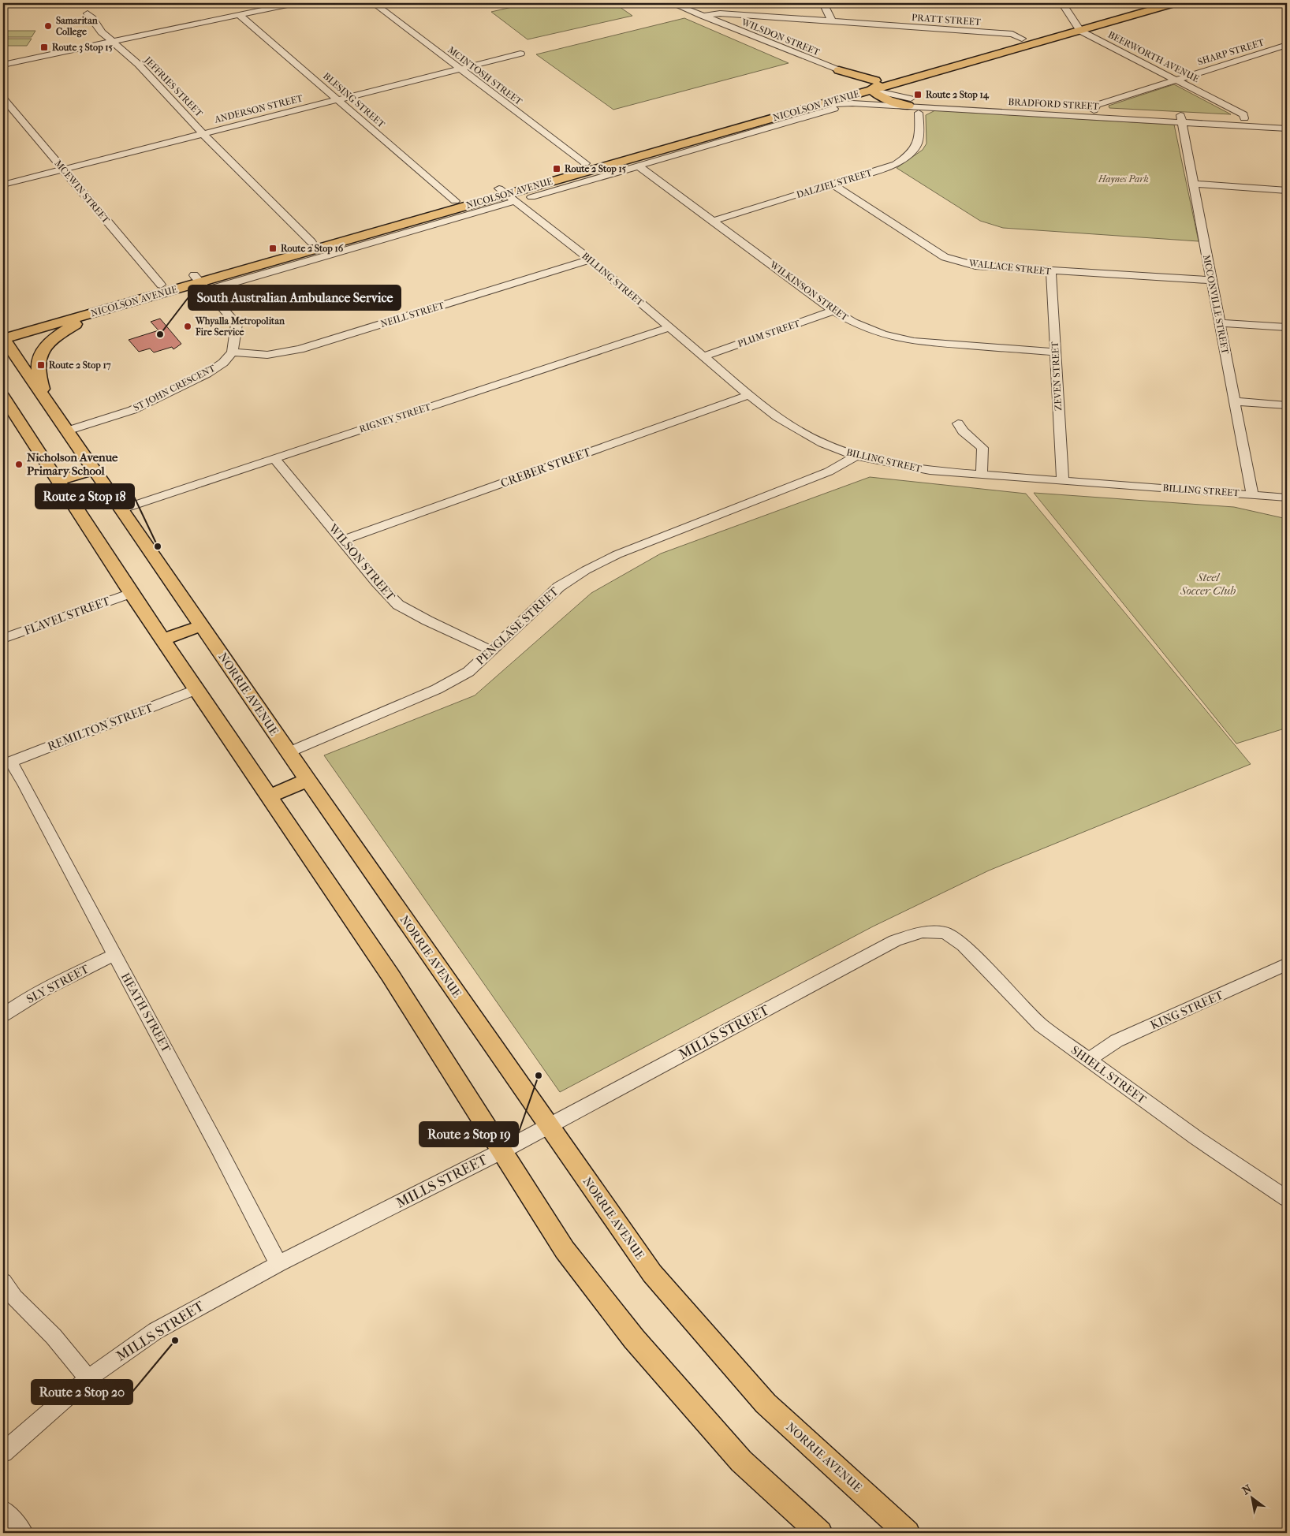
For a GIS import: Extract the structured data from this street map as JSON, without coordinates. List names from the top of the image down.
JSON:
{
  "streets": {
    "main road": ["NICOLSON AVENUE", "NORRIE AVENUE"],
    "street": [
      "PRATT STREET",
      "WILSDON STREET",
      "SHARP STREET",
      "BEERWORTH AVENUE",
      "MCINTOSH STREET",
      "JEFFRIES STREET",
      "BLESING STREET",
      "BRADFORD STREET",
      "ANDERSON STREET",
      "DALZIEL STREET",
      "MCEWIN STREET",
      "WALLACE STREET",
      "BILLING STREET",
      "WILKINSON STREET",
      "MCCONVILLE STREET",
      "NEILL STREET",
      "PLUM STREET",
      "ZEVEN STREET",
      "ST JOHN CRESCENT",
      "RIGNEY STREET",
      "CREBER STREET",
      "WILSON STREET",
      "FLAVEL STREET",
      "PENGLASE STREET",
      "REMILTON STREET",
      "SLY STREET",
      "KING STREET",
      "HEATH STREET",
      "MILLS STREET",
      "SHIELL STREET"
    ]
  },
  "crossings": [
    ["PRATT STREET", "WILSDON STREET"],
    ["PRATT STREET", "NICOLSON AVENUE"],
    ["SHARP STREET", "BEERWORTH AVENUE"],
    ["SHARP STREET", "BRADFORD STREET"],
    ["BEERWORTH AVENUE", "BRADFORD STREET"],
    ["BEERWORTH AVENUE", "NICOLSON AVENUE"],
    ["MCINTOSH STREET", "NICOLSON AVENUE"],
    ["MCINTOSH STREET", "ANDERSON STREET"],
    ["JEFFRIES STREET", "NICOLSON AVENUE"],
    ["JEFFRIES STREET", "ANDERSON STREET"],
    ["BLESING STREET", "NICOLSON AVENUE"],
    ["BLESING STREET", "ANDERSON STREET"],
    ["BRADFORD STREET", "NICOLSON AVENUE"],
    ["BRADFORD STREET", "MCCONVILLE STREET"],
    ["NICOLSON AVENUE", "DALZIEL STREET"],
    ["NICOLSON AVENUE", "MCEWIN STREET"],
    ["NICOLSON AVENUE", "BILLING STREET"],
    ["NICOLSON AVENUE", "WILKINSON STREET"],
    ["NICOLSON AVENUE", "NORRIE AVENUE"],
    ["ANDERSON STREET", "MCEWIN STREET"],
    ["DALZIEL STREET", "WALLACE STREET"],
    ["DALZIEL STREET", "WILKINSON STREET"],
    ["WALLACE STREET", "MCCONVILLE STREET"],
    ["WALLACE STREET", "ZEVEN STREET"],
    ["BILLING STREET", "MCCONVILLE STREET"],
    ["BILLING STREET", "NEILL STREET"],
    ["BILLING STREET", "PLUM STREET"],
    ["BILLING STREET", "ZEVEN STREET"],
    ["BILLING STREET", "RIGNEY STREET"],
    ["BILLING STREET", "CREBER STREET"],
    ["BILLING STREET", "PENGLASE STREET"],
    ["WILKINSON STREET", "PLUM STREET"],
    ["WILKINSON STREET", "ZEVEN STREET"],
    ["NEILL STREET", "ST JOHN CRESCENT"],
    ["ST JOHN CRESCENT", "NORRIE AVENUE"],
    ["RIGNEY STREET", "WILSON STREET"],
    ["RIGNEY STREET", "NORRIE AVENUE"],
    ["CREBER STREET", "WILSON STREET"],
    ["WILSON STREET", "PENGLASE STREET"],
    ["PENGLASE STREET", "NORRIE AVENUE"],
    ["NORRIE AVENUE", "MILLS STREET"],
    ["REMILTON STREET", "HEATH STREET"],
    ["SLY STREET", "HEATH STREET"],
    ["KING STREET", "SHIELL STREET"],
    ["HEATH STREET", "MILLS STREET"],
    ["MILLS STREET", "SHIELL STREET"]
  ],
  "parks": ["Haynes Park", "Steel Soccer Club"],
  "places": {
    "other": [
      "Samaritan College",
      "Whyalla Metropolitan Fire Service",
      "South Australian Ambulance Service",
      "Nicholson Avenue Primary School",
      "Route 2 Stop 18",
      "Route 2 Stop 19",
      "Route 2 Stop 20"
    ],
    "transit": [
      "Route 3 Stop 15",
      "Route 2 Stop 14",
      "Route 2 Stop 15",
      "Route 2 Stop 16",
      "Route 2 Stop 17"
    ]
  },
  "north": "top left"
}
